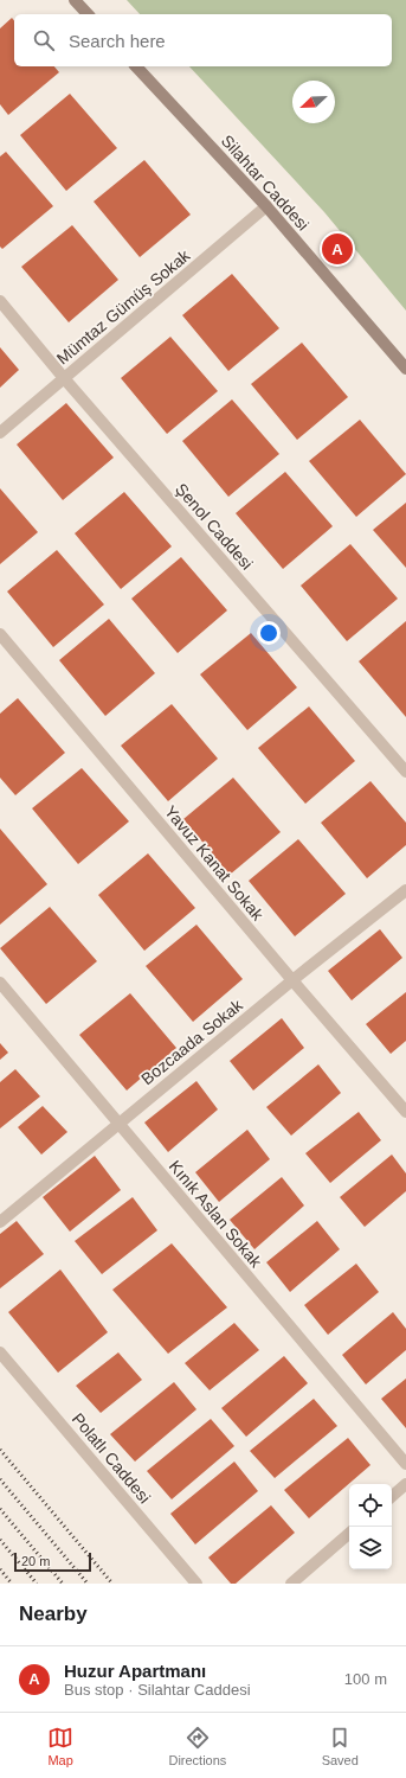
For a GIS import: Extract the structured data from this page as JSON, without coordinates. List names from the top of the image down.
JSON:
{
  "streets": {
    "main road": ["Silahtar Caddesi"],
    "street": [
      "Mümtaz Gümüş Sokak",
      "Şenol Caddesi",
      "Yavuz Kanat Sokak",
      "Bozcaada Sokak",
      "Kınık Aslan Sokak",
      "Polatlı Caddesi"
    ]
  },
  "crossings": [
    ["Silahtar Caddesi", "Mümtaz Gümüş Sokak"],
    ["Mümtaz Gümüş Sokak", "Şenol Caddesi"],
    ["Yavuz Kanat Sokak", "Bozcaada Sokak"],
    ["Bozcaada Sokak", "Kınık Aslan Sokak"]
  ],
  "scale_bar": "20 m",
  "north": "bottom left",
  "page": {
    "search": "Search here",
    "pins": "A",
    "scale": "20 m",
    "heading": "Nearby",
    "list": [
      {
        "mark": "A",
        "name": "Huzur Apartmanı",
        "note": "Bus stop · Silahtar Caddesi",
        "value": "100 m"
      }
    ],
    "nav": ["Map", "Directions", "Saved"]
  }
}
